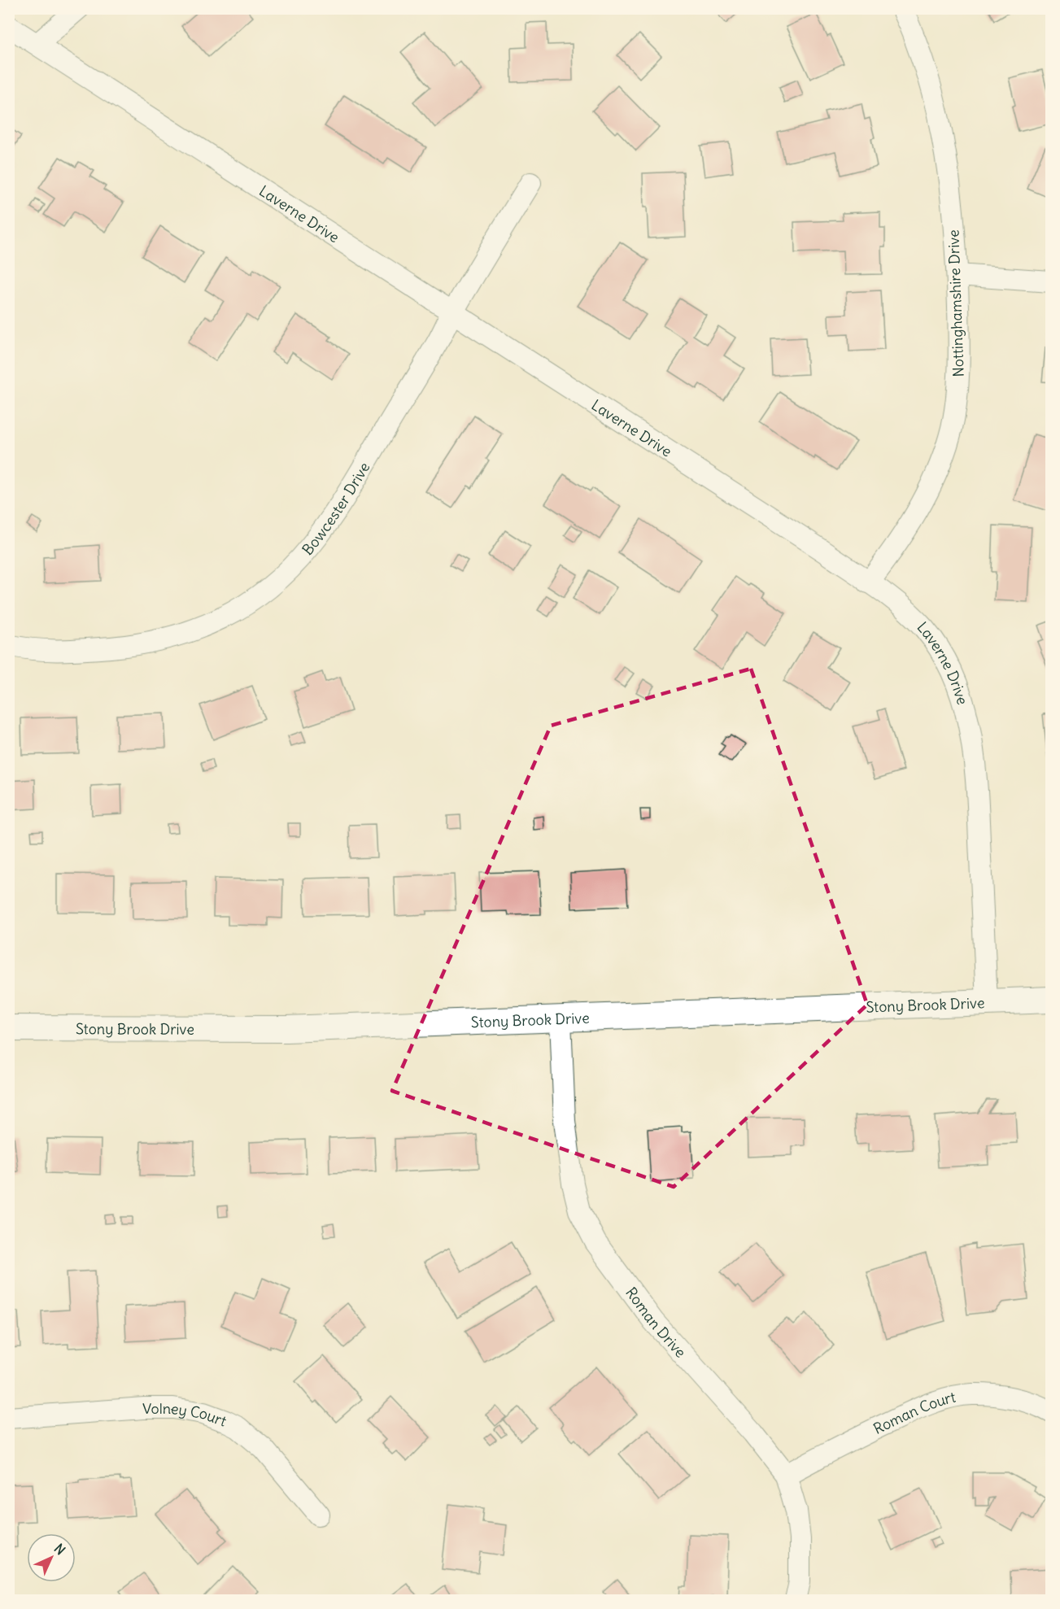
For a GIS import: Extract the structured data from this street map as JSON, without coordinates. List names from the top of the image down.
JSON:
{
  "streets": {
    "street": [
      "Laverne Drive",
      "Nottinghamshire Drive",
      "Bowcester Drive",
      "Stony Brook Drive",
      "Roman Drive",
      "Roman Court",
      "Volney Court"
    ]
  },
  "crossings": [
    ["Laverne Drive", "Nottinghamshire Drive"],
    ["Laverne Drive", "Bowcester Drive"],
    ["Laverne Drive", "Stony Brook Drive"],
    ["Stony Brook Drive", "Roman Drive"],
    ["Roman Drive", "Roman Court"]
  ],
  "north": "top right"
}
